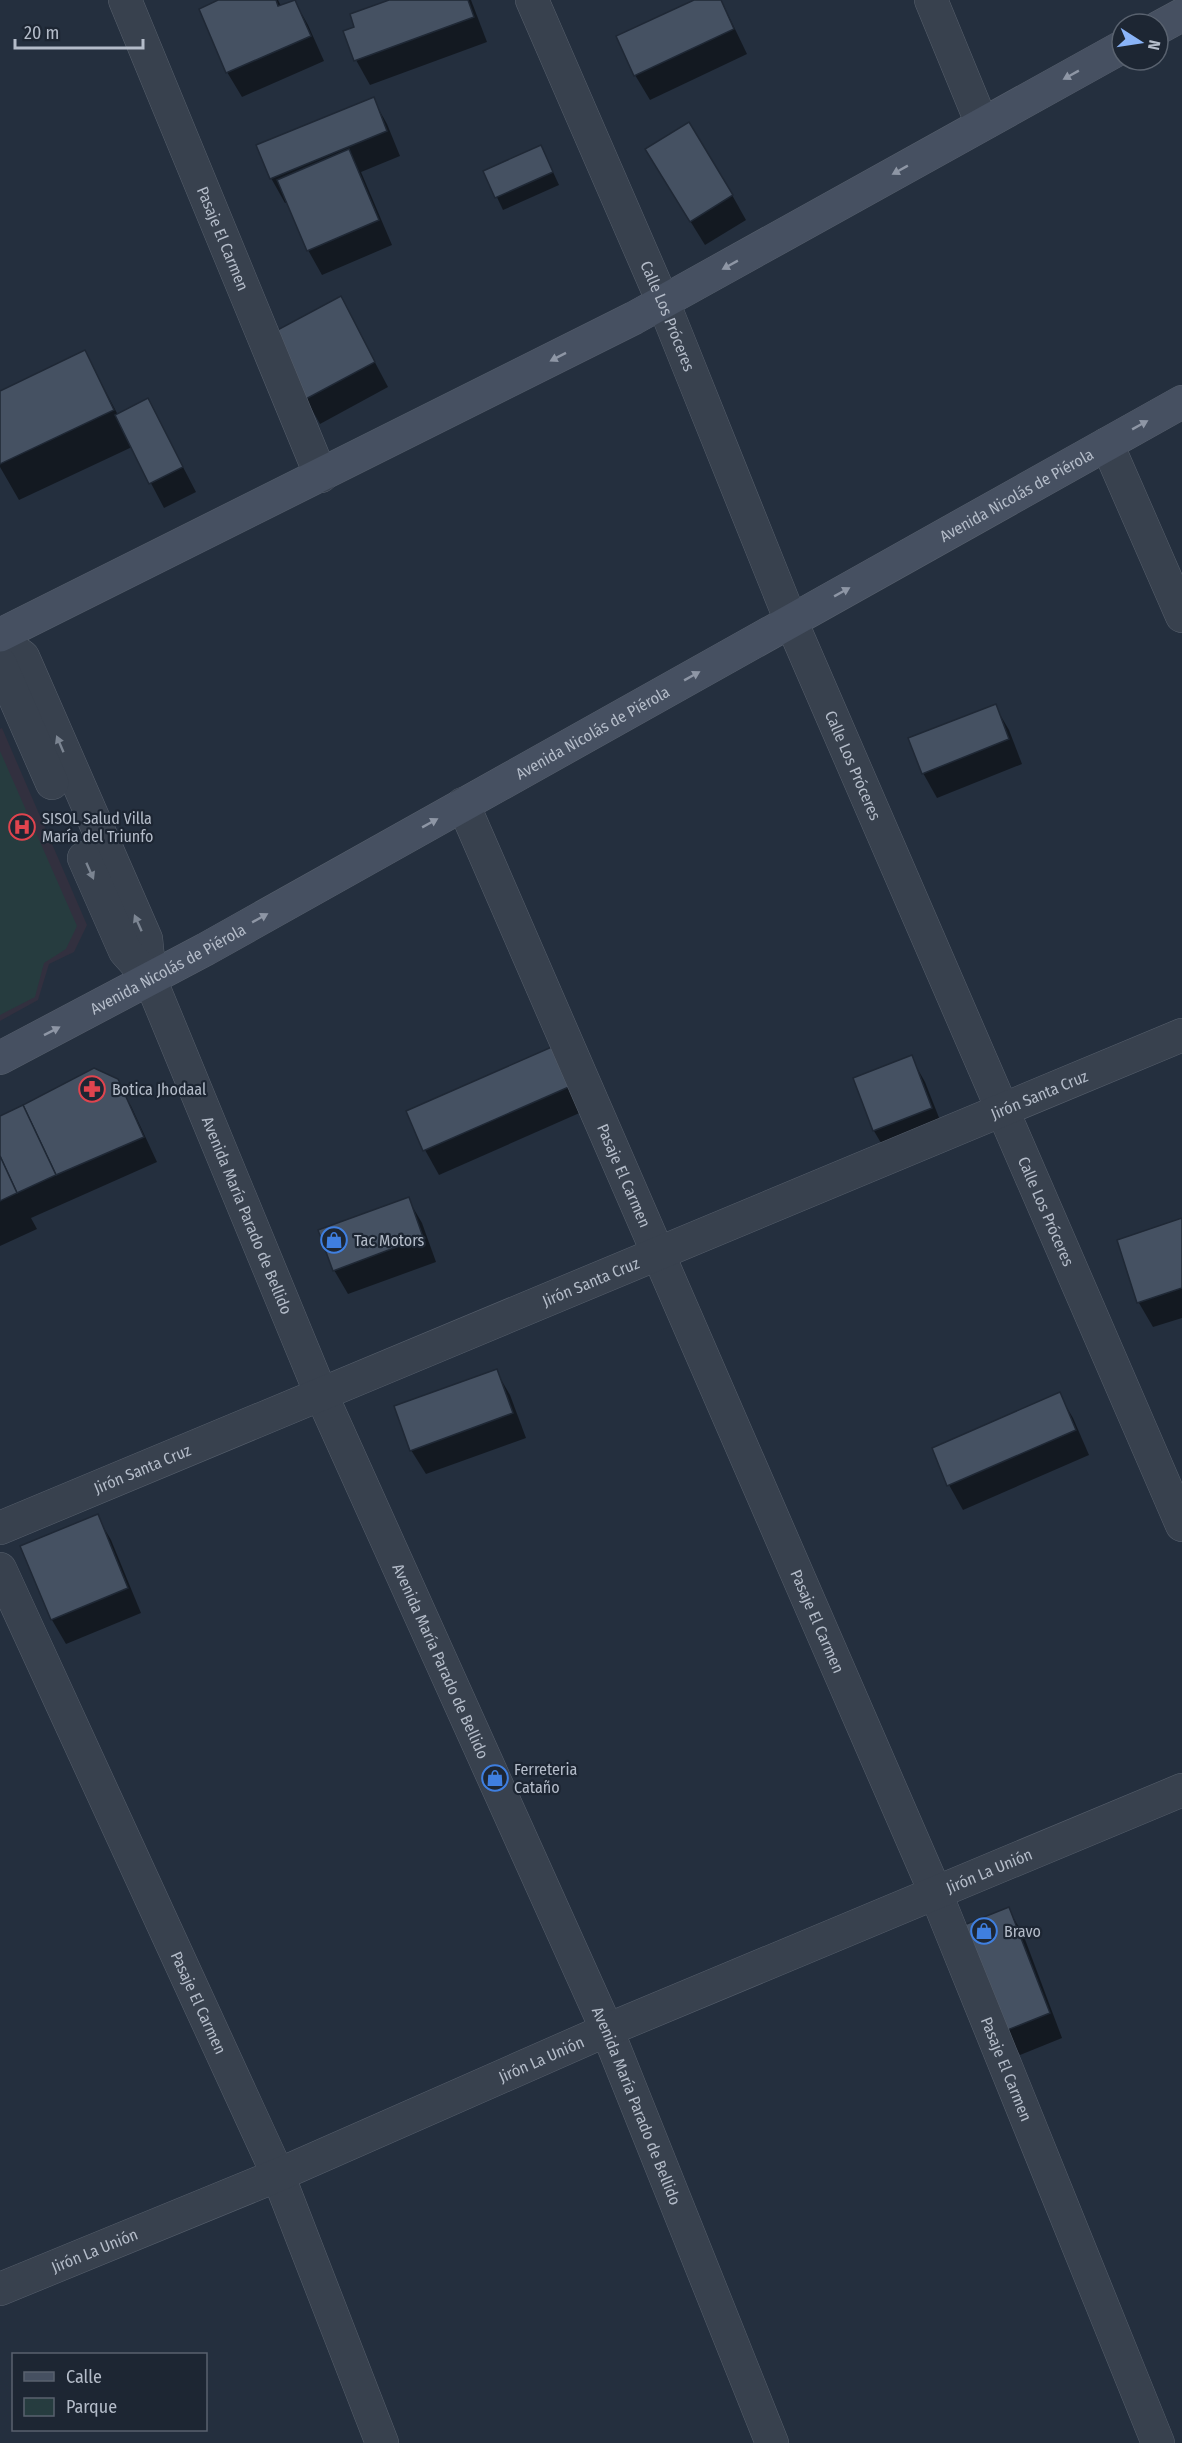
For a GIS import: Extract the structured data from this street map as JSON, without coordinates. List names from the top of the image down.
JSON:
{
  "streets": {
    "main road": ["Avenida Nicolás de Piérola"],
    "street": [
      "Pasaje El Carmen",
      "Calle Los Próceres",
      "Jirón Santa Cruz",
      "Avenida María Parado de Bellido",
      "Jirón La Unión"
    ]
  },
  "crossings": [
    ["Pasaje El Carmen", "Avenida Nicolás de Piérola"],
    ["Pasaje El Carmen", "Jirón Santa Cruz"],
    ["Pasaje El Carmen", "Jirón La Unión"],
    ["Calle Los Próceres", "Avenida Nicolás de Piérola"],
    ["Calle Los Próceres", "Jirón Santa Cruz"],
    ["Avenida Nicolás de Piérola", "Avenida María Parado de Bellido"],
    ["Jirón Santa Cruz", "Avenida María Parado de Bellido"],
    ["Avenida María Parado de Bellido", "Jirón La Unión"]
  ],
  "one_way": ["Avenida Nicolás de Piérola"],
  "places": {
    "hospital": ["SISOL Salud Villa María del Triunfo"],
    "pharmacy": ["Botica Jhodaal"],
    "shop": ["Tac Motors", "Ferreteria Cataño", "Bravo"]
  },
  "legend": ["Calle", "Parque"],
  "scale_bar": "20 m",
  "north": "right"
}
